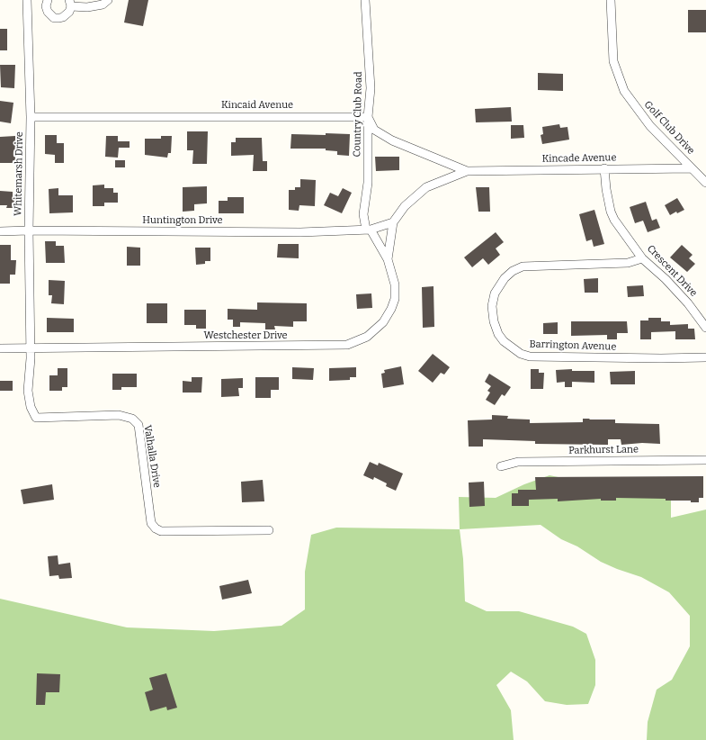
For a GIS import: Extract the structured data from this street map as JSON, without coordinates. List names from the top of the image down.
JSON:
{
  "streets": {
    "street": [
      "Kincaid Avenue",
      "Country Club Road",
      "Golf Club Drive",
      "Kincade Avenue",
      "Whitemarsh Drive",
      "Huntington Drive",
      "Crescent Drive",
      "Westchester Drive",
      "Barrington Avenue",
      "Parkhurst Lane",
      "Valhalla Drive"
    ]
  },
  "crossings": [
    ["Kincaid Avenue", "Country Club Road"],
    ["Kincaid Avenue", "Whitemarsh Drive"],
    ["Country Club Road", "Huntington Drive"],
    ["Country Club Road", "Westchester Drive"],
    ["Golf Club Drive", "Kincade Avenue"],
    ["Kincade Avenue", "Crescent Drive"],
    ["Whitemarsh Drive", "Huntington Drive"],
    ["Whitemarsh Drive", "Westchester Drive"],
    ["Whitemarsh Drive", "Valhalla Drive"],
    ["Huntington Drive", "Westchester Drive"],
    ["Crescent Drive", "Barrington Avenue"],
    ["Westchester Drive", "Valhalla Drive"]
  ]
}
